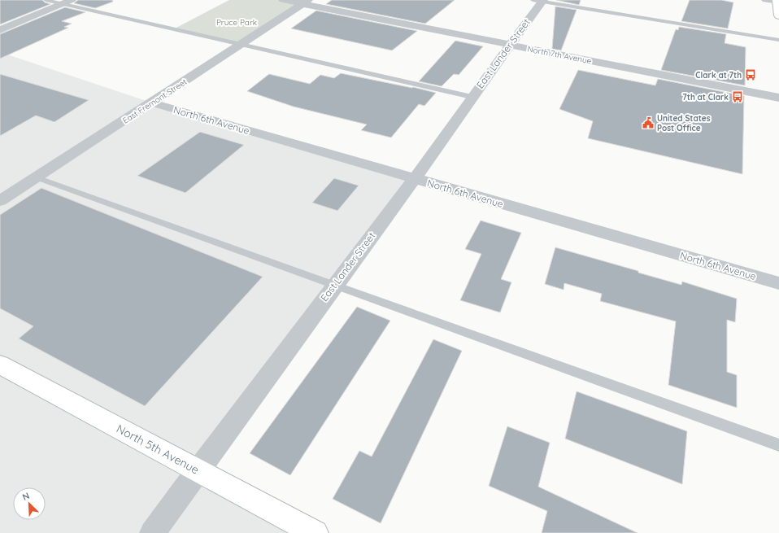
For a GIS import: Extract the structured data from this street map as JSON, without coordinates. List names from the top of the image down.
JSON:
{
  "streets": {
    "main road": ["North 5th Avenue"],
    "street": [
      "East Lander Street",
      "North 7th Avenue",
      "East Fremont Street",
      "North 6th Avenue"
    ]
  },
  "crossings": [
    ["East Lander Street", "North 7th Avenue"],
    ["East Lander Street", "North 6th Avenue"],
    ["East Lander Street", "North 5th Avenue"],
    ["North 7th Avenue", "East Fremont Street"],
    ["East Fremont Street", "North 6th Avenue"]
  ],
  "parks": ["Pruce Park"],
  "places": {
    "bus stop": ["Clark at 7th", "7th at Clark"],
    "public building": ["United States Post Office"]
  },
  "north": "top left"
}
